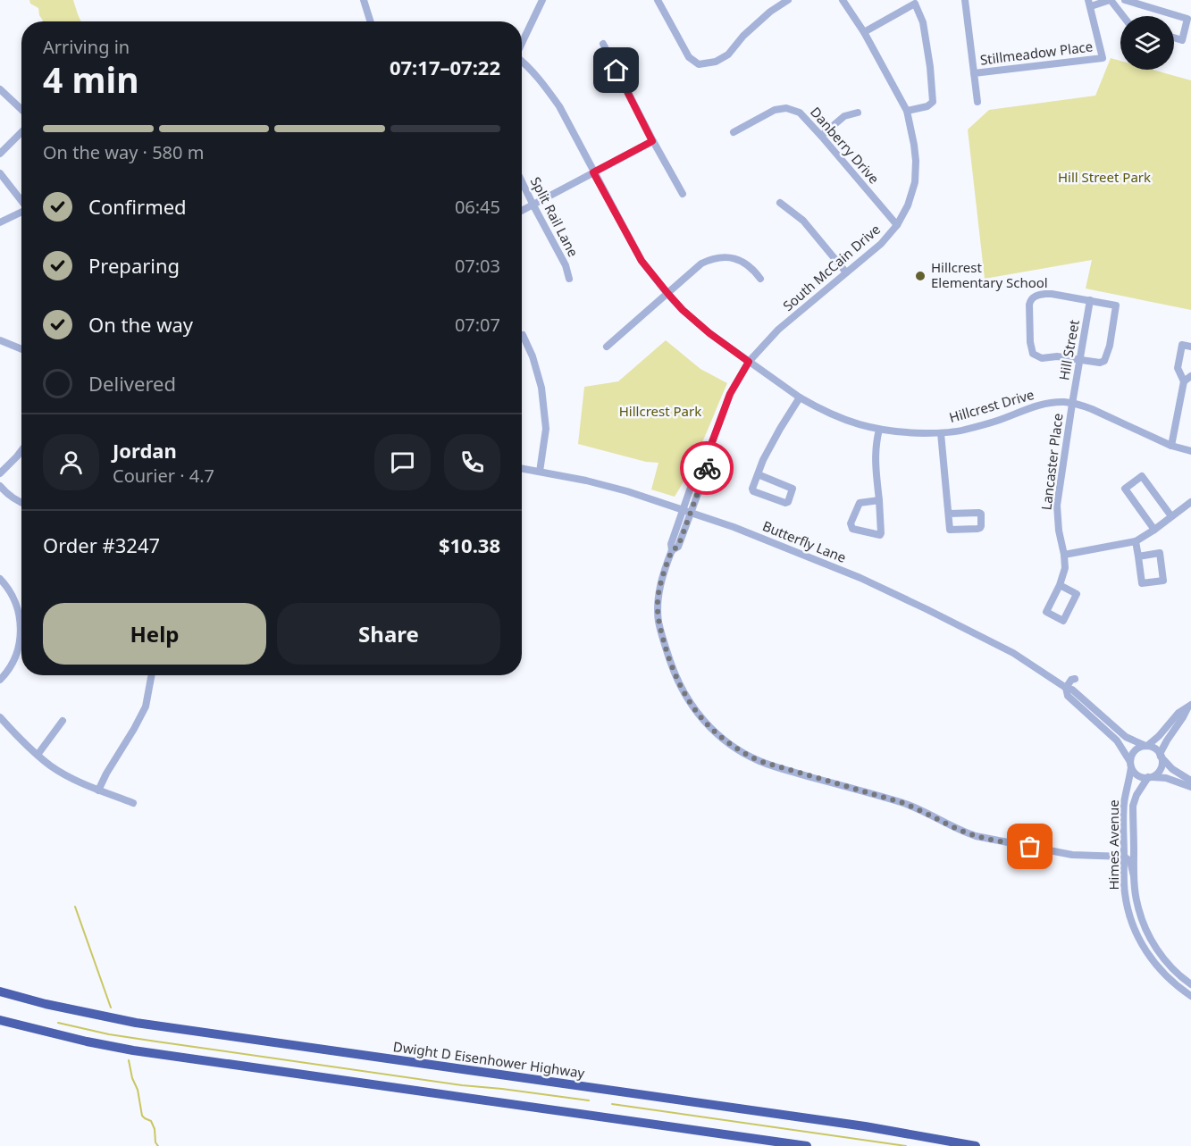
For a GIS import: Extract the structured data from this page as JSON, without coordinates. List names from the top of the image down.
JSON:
{
  "streets": {
    "highway": ["Dwight D Eisenhower Highway"],
    "street": [
      "Stillmeadow Place",
      "Danberry Drive",
      "Split Rail Lane",
      "South McCain Drive",
      "Hill Street",
      "Hillcrest Drive",
      "Lancaster Place",
      "Butterfly Lane",
      "Himes Avenue"
    ]
  },
  "crossings": [
    ["Danberry Drive", "South McCain Drive"],
    ["South McCain Drive", "Hillcrest Drive"],
    ["South McCain Drive", "Butterfly Lane"],
    ["Hill Street", "Hillcrest Drive"],
    ["Hill Street", "Lancaster Place"],
    ["Hillcrest Drive", "Lancaster Place"],
    ["Butterfly Lane", "Himes Avenue"]
  ],
  "parks": ["Hill Street Park", "Hillcrest Park"],
  "places": ["Hillcrest Elementary School"],
  "page": {
    "heading": ["4 min", "Arriving in", "07:17–07:22"],
    "panel": [
      "Jordan",
      "Courier · 4.7",
      "Order #3247",
      "$10.38"
    ],
    "bar": "On the way · 580 m",
    "list": [
      ["Confirmed", "06:45"],
      ["Preparing", "07:03"],
      ["On the way", "07:07"],
      "Delivered"
    ],
    "buttons": ["Help", "Share"]
  }
}
